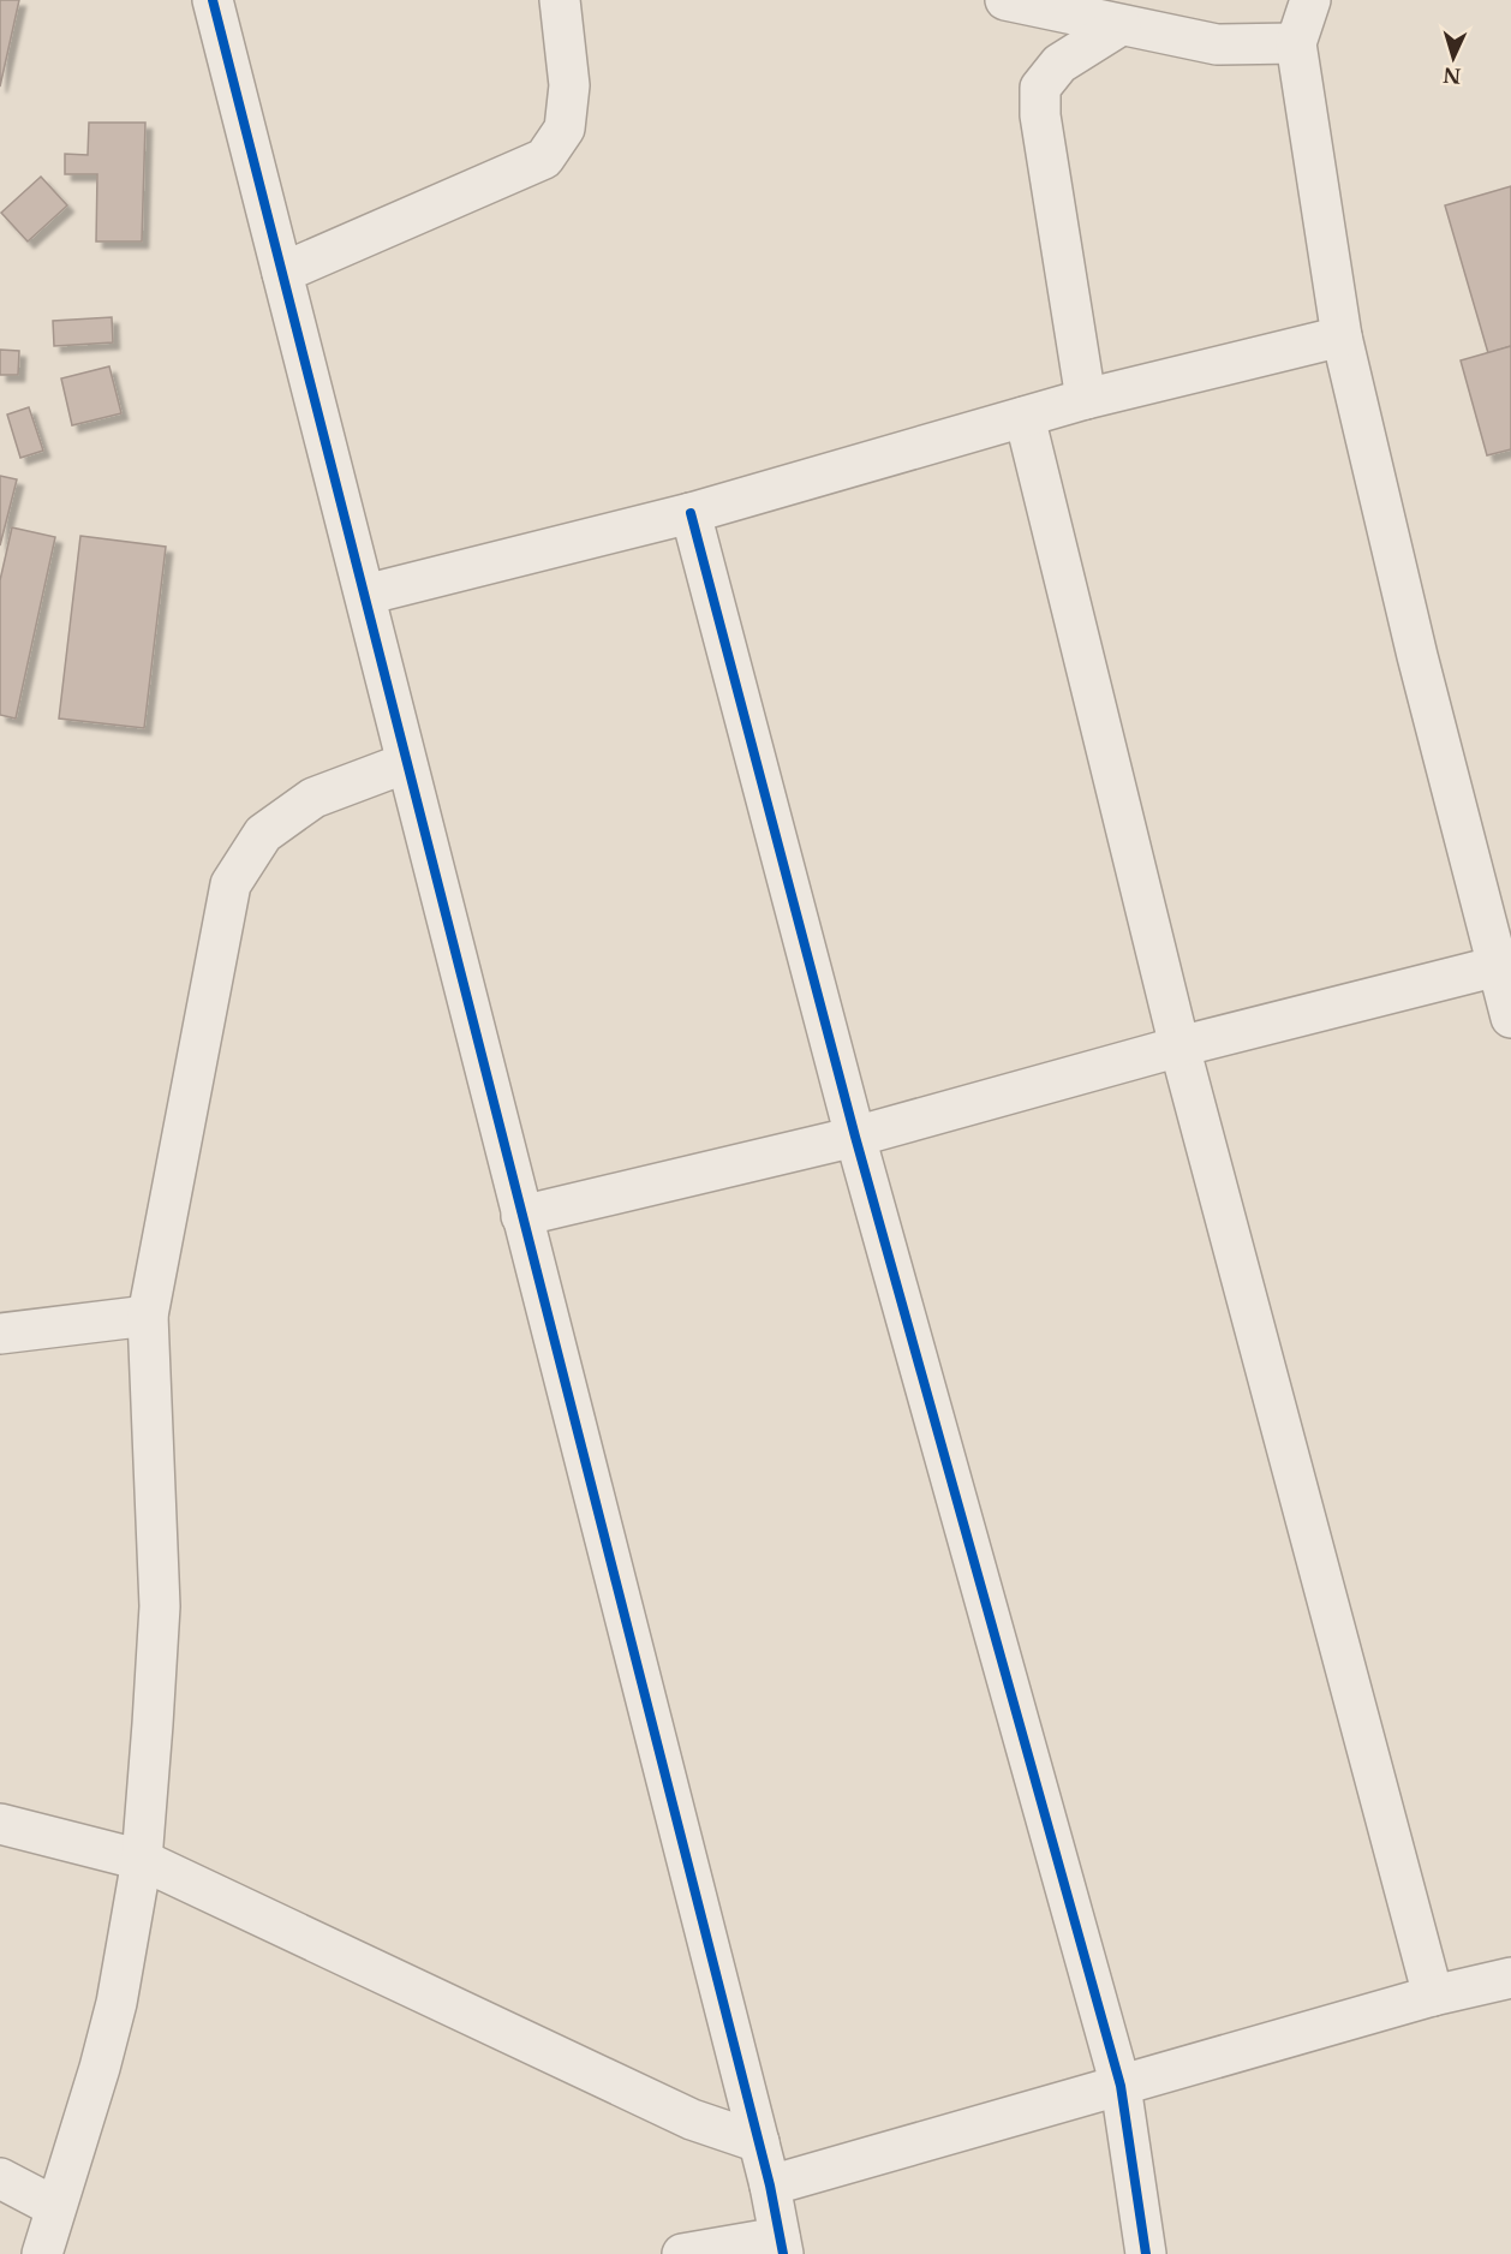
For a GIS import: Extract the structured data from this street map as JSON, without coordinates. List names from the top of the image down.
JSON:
{
  "north": "bottom"
}
